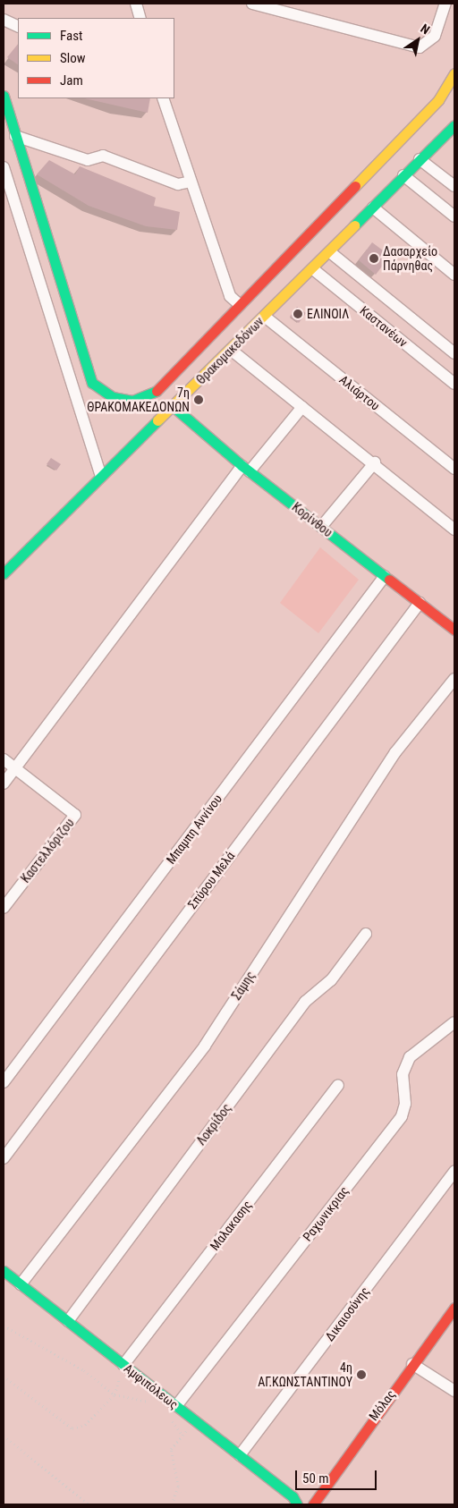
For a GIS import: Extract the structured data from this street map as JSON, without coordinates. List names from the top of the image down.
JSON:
{
  "streets": {
    "street": [
      "Καστανέων",
      "Θρακομακεδόνων",
      "Αλιάρτου",
      "Κορίνθου",
      "Μπαμπη Αννίνου",
      "Καστελλόριζου",
      "Σπύρου Μελά",
      "Σάμης",
      "Λοκρίδος",
      "Ραχωνικριας",
      "Μαλακασης",
      "Δικαιοσύνης",
      "Αμφιπόλεως",
      "Μόλας"
    ]
  },
  "crossings": [
    ["Καστανέων", "Θρακομακεδόνων"],
    ["Θρακομακεδόνων", "Αλιάρτου"],
    ["Θρακομακεδόνων", "Κορίνθου"],
    ["Κορίνθου", "Μπαμπη Αννίνου"],
    ["Κορίνθου", "Σπύρου Μελά"],
    ["Σάμης", "Αμφιπόλεως"],
    ["Λοκρίδος", "Αμφιπόλεως"],
    ["Ραχωνικριας", "Αμφιπόλεως"],
    ["Μαλακασης", "Αμφιπόλεως"],
    ["Δικαιοσύνης", "Αμφιπόλεως"]
  ],
  "places": [
    "Δασαρχείο Πάρνηθας",
    "ΕΛΙΝΟΙΛ",
    "7η ΘΡΑΚΟΜΑΚΕΔΟΝΩΝ",
    "4η ΑΓ.ΚΩΝΣΤΑΝΤΙΝΟΥ"
  ],
  "legend": ["Fast", "Slow", "Jam"],
  "scale_bar": "50 m",
  "north": "top right"
}
